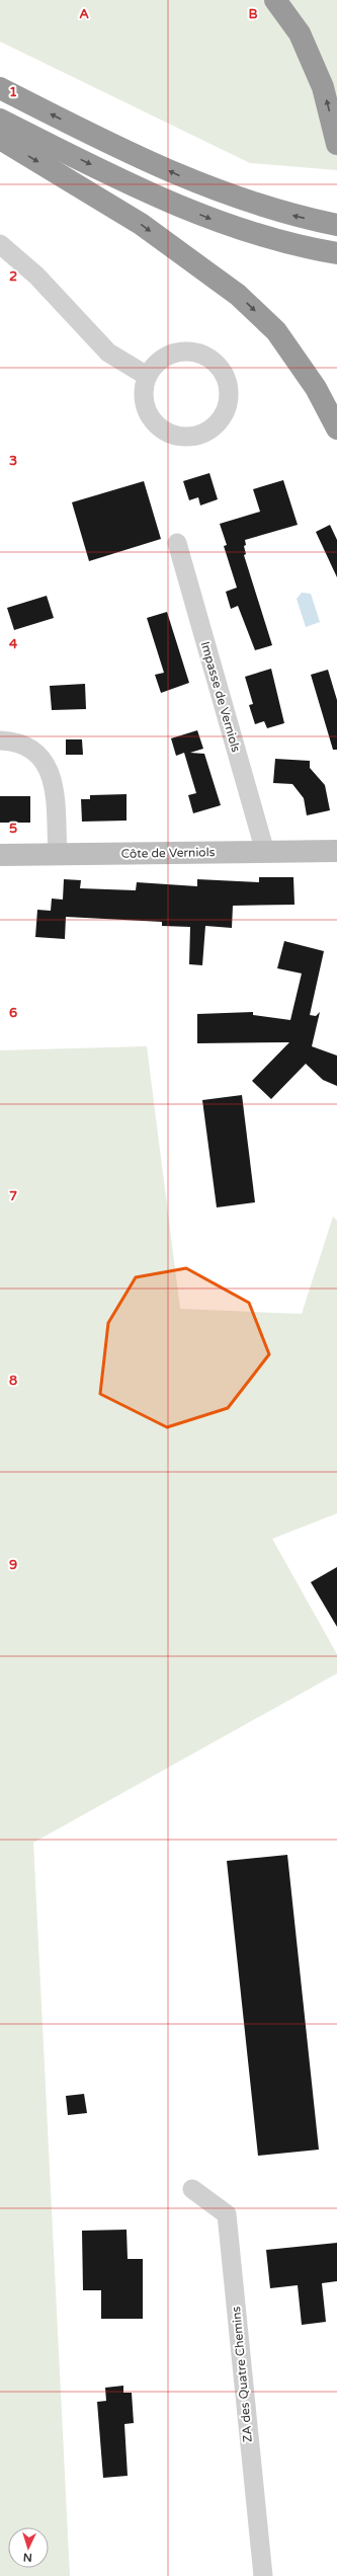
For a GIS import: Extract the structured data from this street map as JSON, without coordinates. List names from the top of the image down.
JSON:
{
  "streets": {
    "street": ["Impasse de Verniols", "Côte de Verniols", "ZA des Quatre Chemins"]
  },
  "crossings": [
    ["Impasse de Verniols", "Côte de Verniols"]
  ],
  "north": "bottom",
  "grid": {
    "columns": ["A", "B"],
    "rows": [
      "1",
      "2",
      "3",
      "4",
      "5",
      "6",
      "7",
      "8",
      "9"
    ]
  }
}
